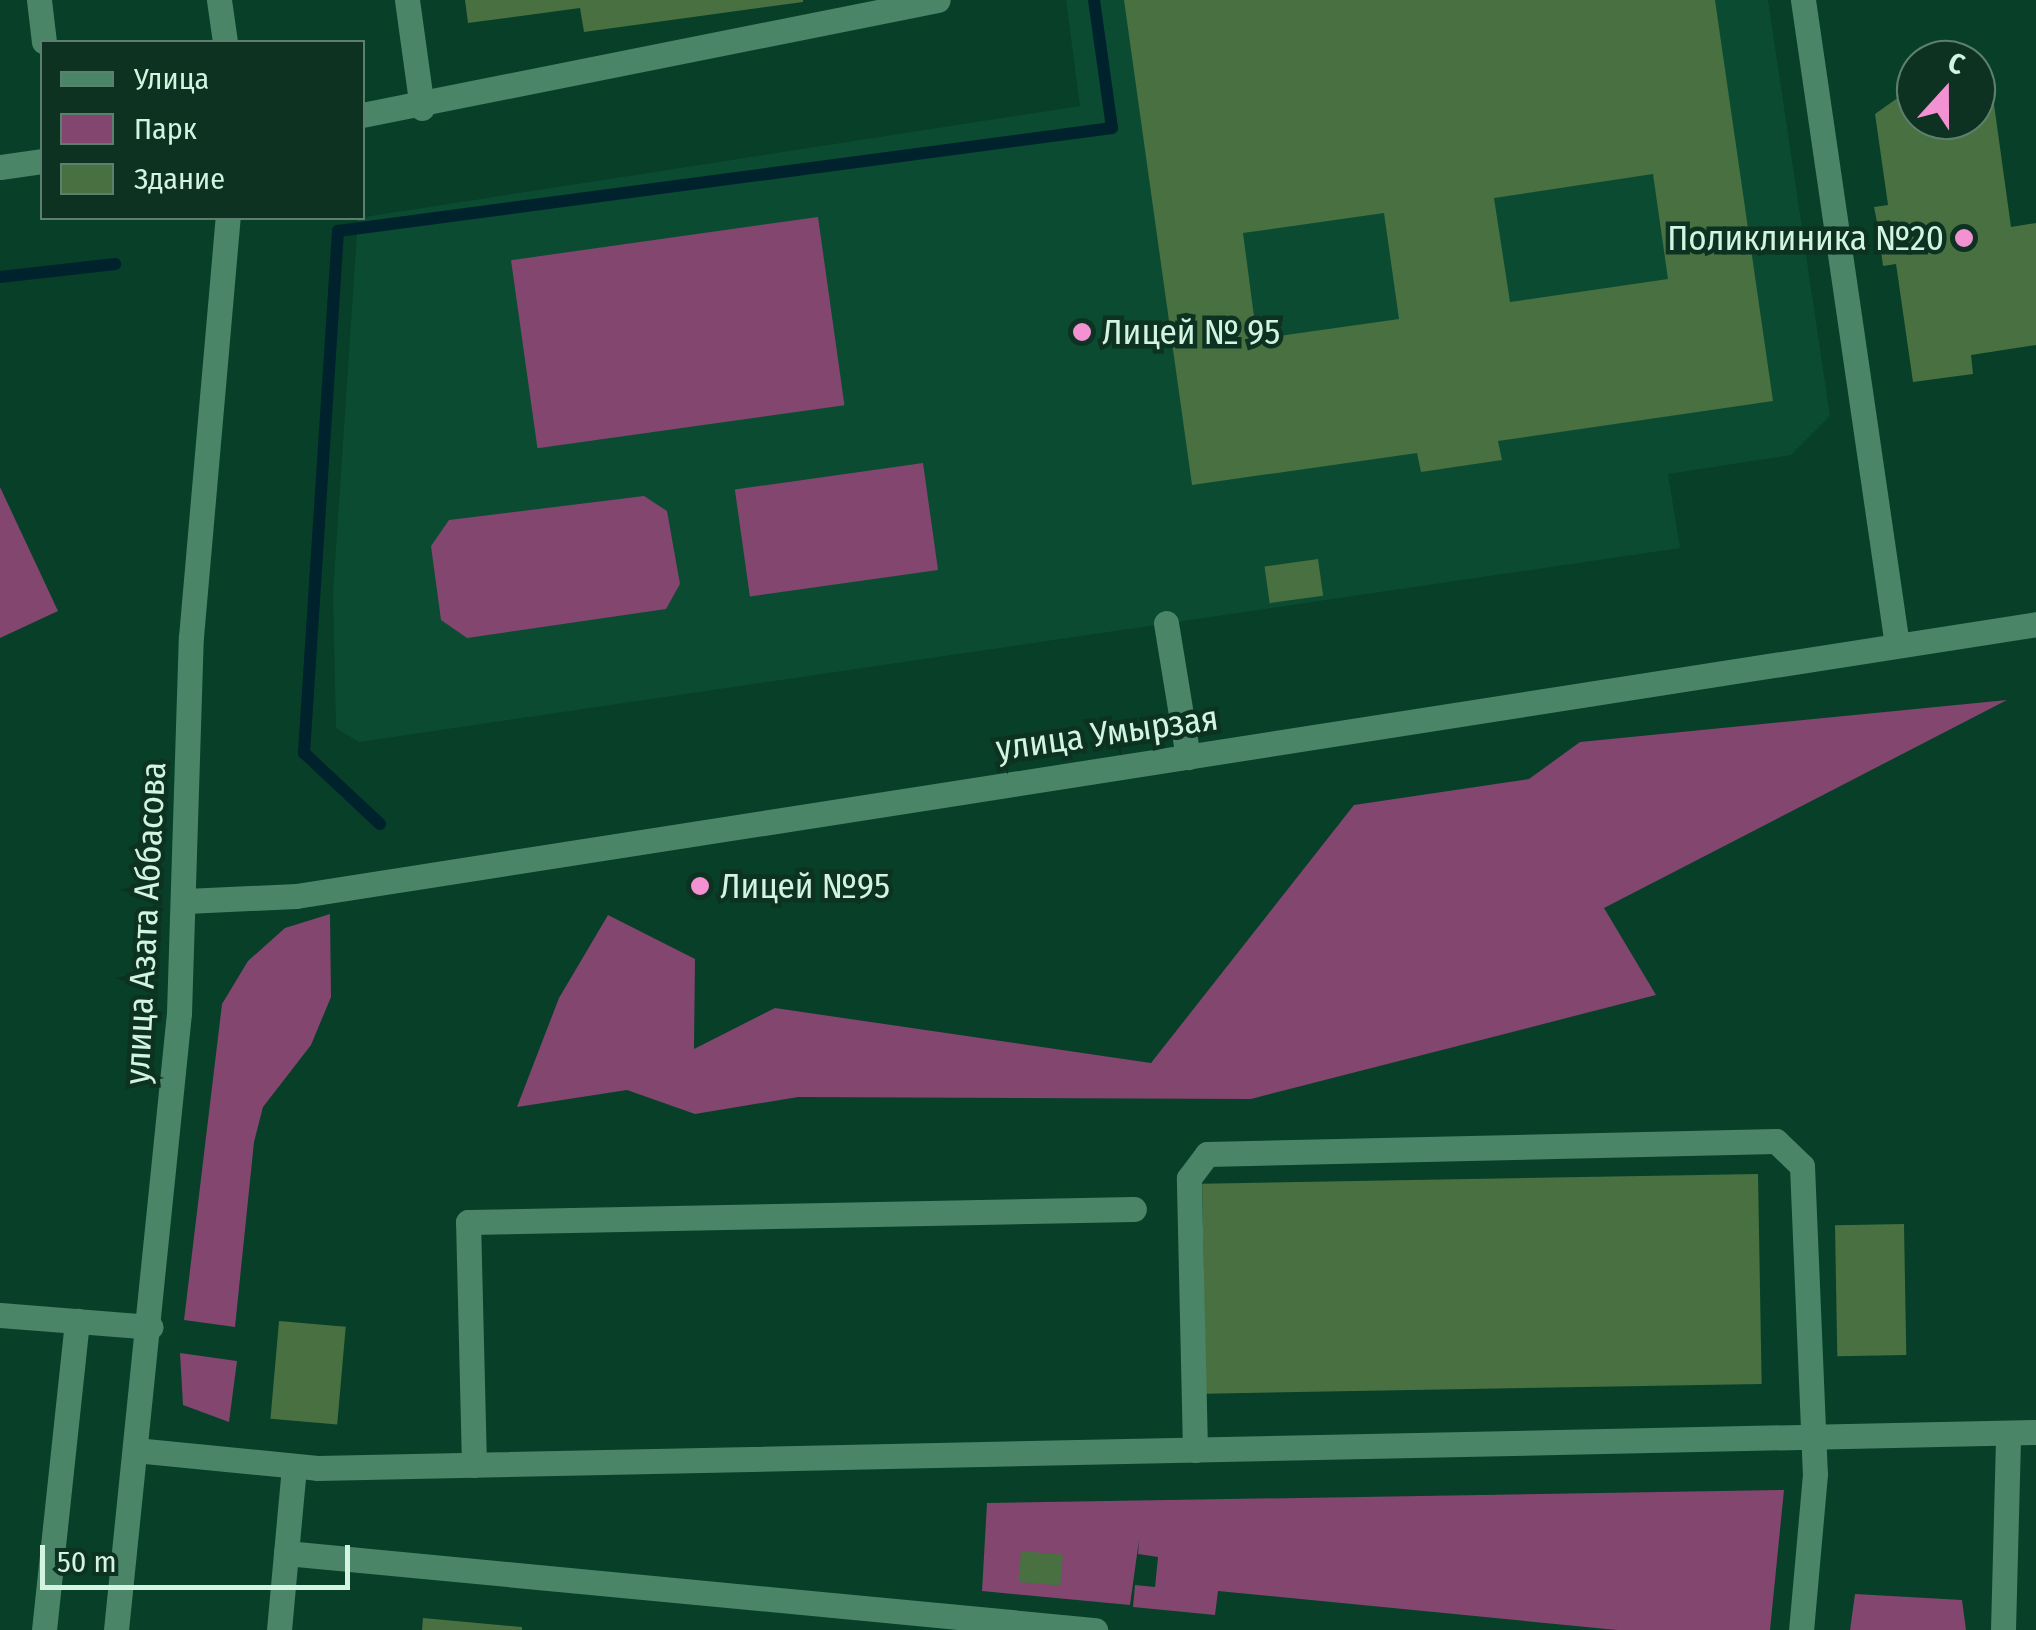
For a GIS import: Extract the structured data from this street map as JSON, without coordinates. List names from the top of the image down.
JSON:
{
  "streets": {
    "street": ["улица Умырзая", "улица Азата Аббасова"]
  },
  "crossings": [
    ["улица Умырзая", "улица Азата Аббасова"]
  ],
  "places": ["Поликлиника №20", "Лицей № 95", "Лицей №95"],
  "legend": ["Улица", "Парк", "Здание"],
  "scale_bar": "50 m",
  "north": "top"
}
